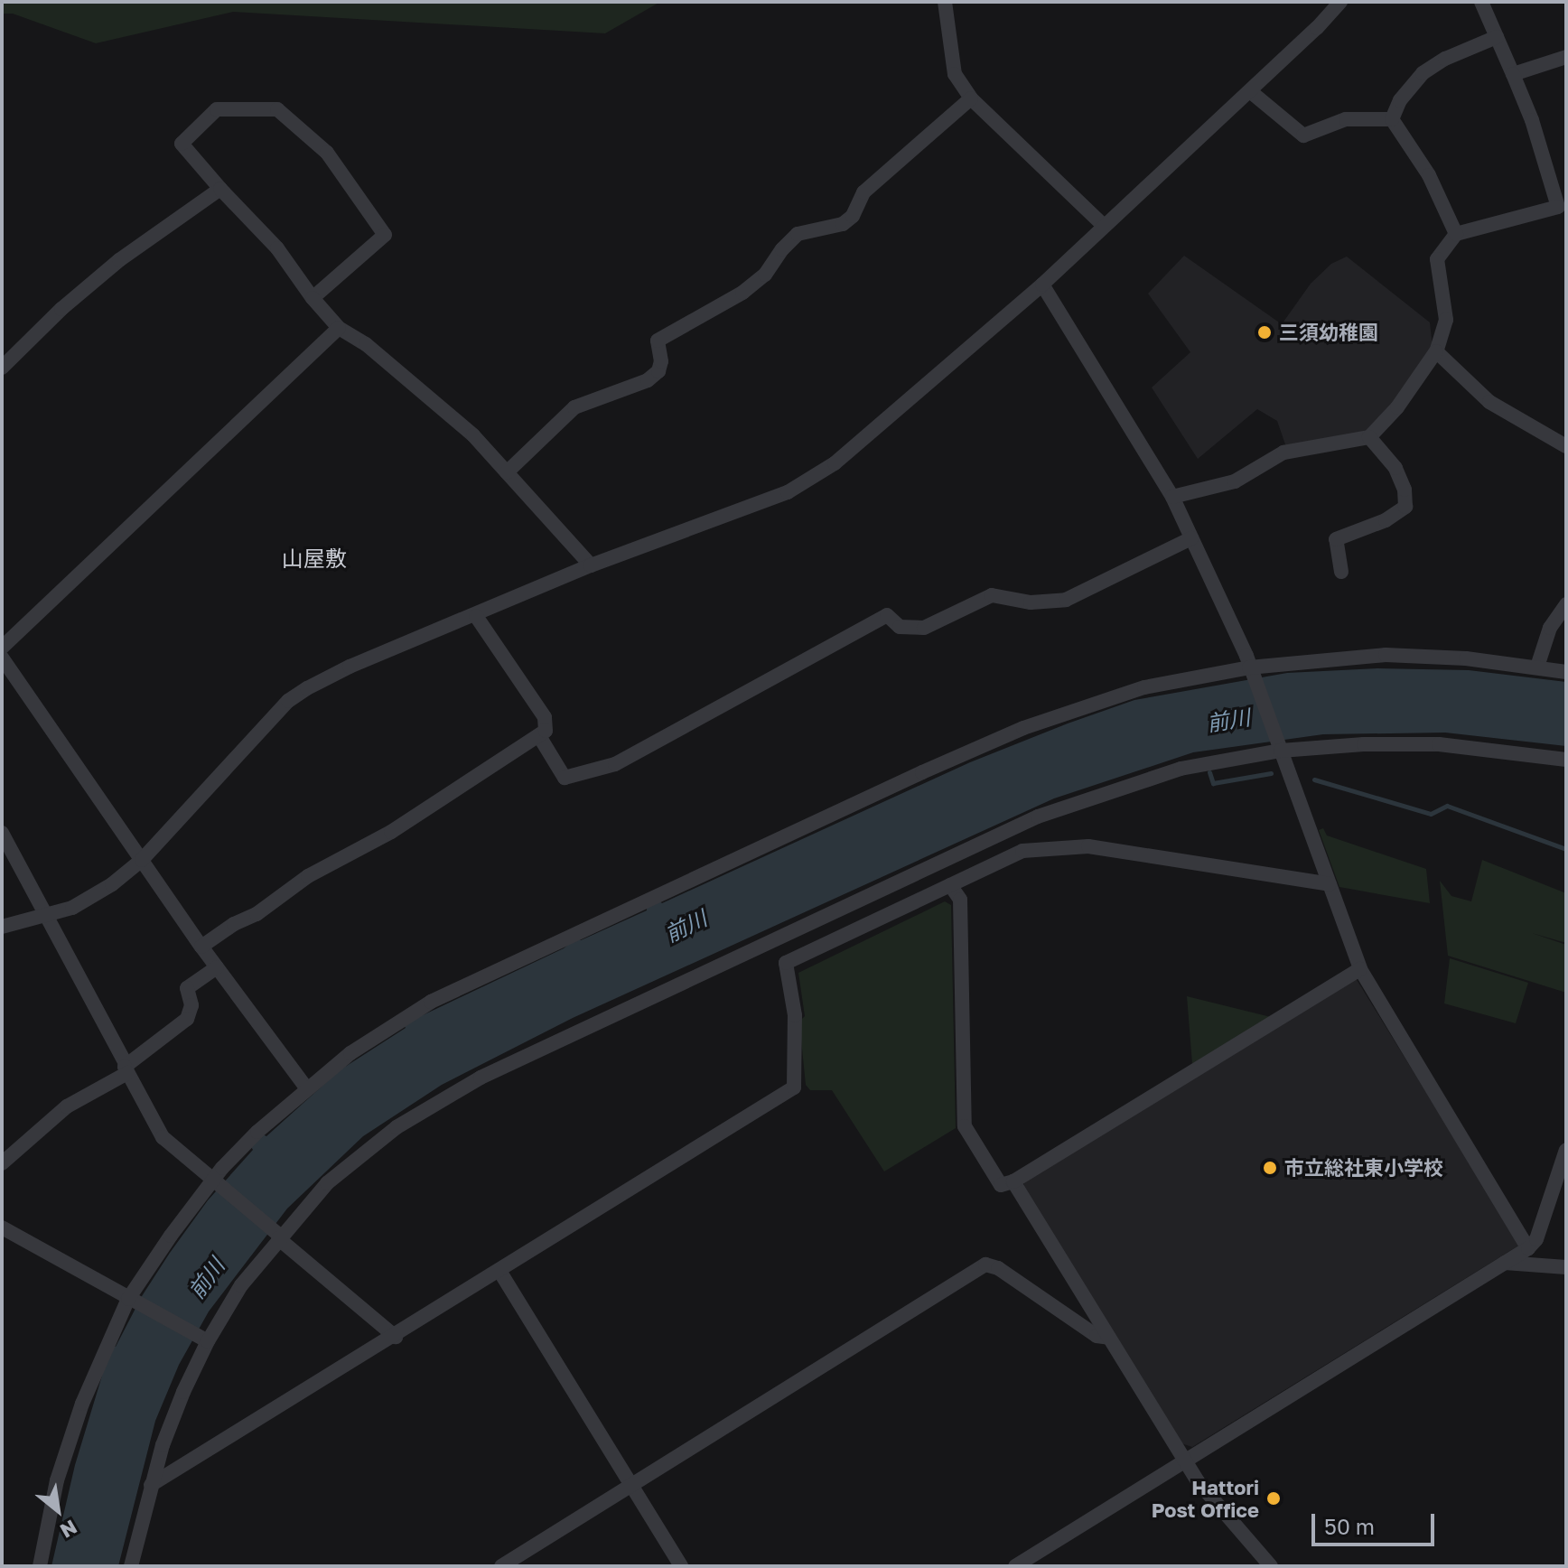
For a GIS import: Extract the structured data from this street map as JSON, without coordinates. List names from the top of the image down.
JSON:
{
  "districts": ["山屋敷"],
  "water": ["前川"],
  "places": ["三須幼稚園", "市立総社東小学校", "Hattori Post Office"],
  "scale_bar": "50 m",
  "north": "bottom right"
}
